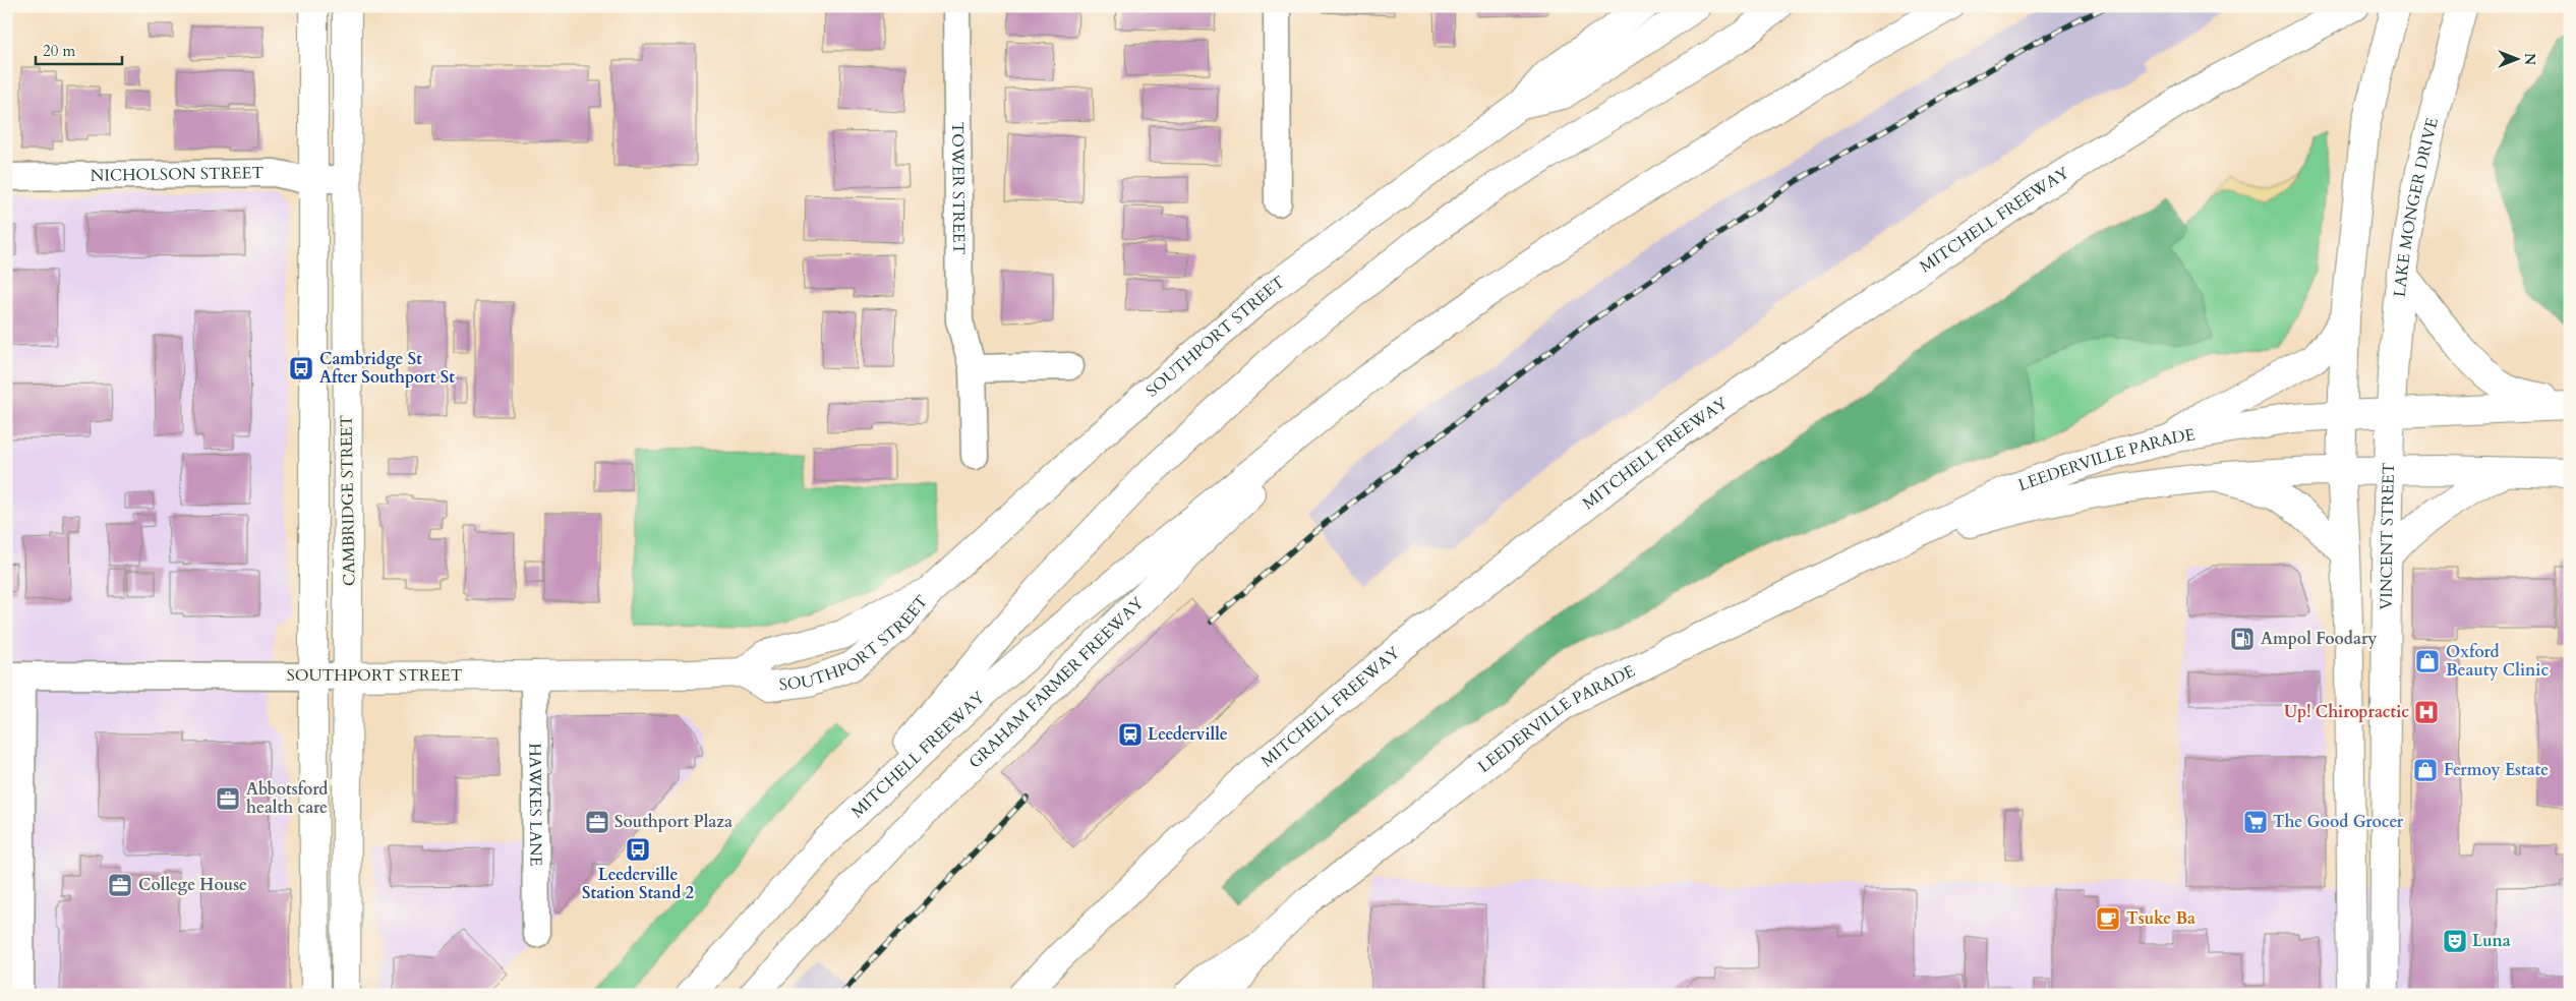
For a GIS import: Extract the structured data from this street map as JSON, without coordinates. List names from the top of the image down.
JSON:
{
  "streets": {
    "main road": [
      "LAKE MONGER DRIVE",
      "MITCHELL FREEWAY",
      "SOUTHPORT STREET",
      "LEEDERVILLE PARADE",
      "CAMBRIDGE STREET",
      "VINCENT STREET",
      "GRAHAM FARMER FREEWAY"
    ],
    "street": ["NICHOLSON STREET", "TOWER STREET", "HAWKES LANE"]
  },
  "crossings": [
    ["NICHOLSON STREET", "CAMBRIDGE STREET"],
    ["LAKE MONGER DRIVE", "LEEDERVILLE PARADE"],
    ["LAKE MONGER DRIVE", "VINCENT STREET"],
    ["MITCHELL FREEWAY", "GRAHAM FARMER FREEWAY"],
    ["SOUTHPORT STREET", "CAMBRIDGE STREET"],
    ["SOUTHPORT STREET", "HAWKES LANE"],
    ["LEEDERVILLE PARADE", "VINCENT STREET"]
  ],
  "places": {
    "bus stop": ["Cambridge St After Southport St", "Leederville Station Stand 2"],
    "fuel station": ["Ampol Foodary"],
    "shop": ["Oxford Beauty Clinic", "Fermoy Estate"],
    "hospital": ["Up! Chiropractic"],
    "station": ["Leederville"],
    "office": ["Abbotsford health care", "Southport Plaza", "College House"],
    "supermarket": ["The Good Grocer"],
    "cafe": ["Tsuke Ba"],
    "theatre": ["Luna"]
  },
  "scale_bar": "20 m",
  "north": "right"
}
